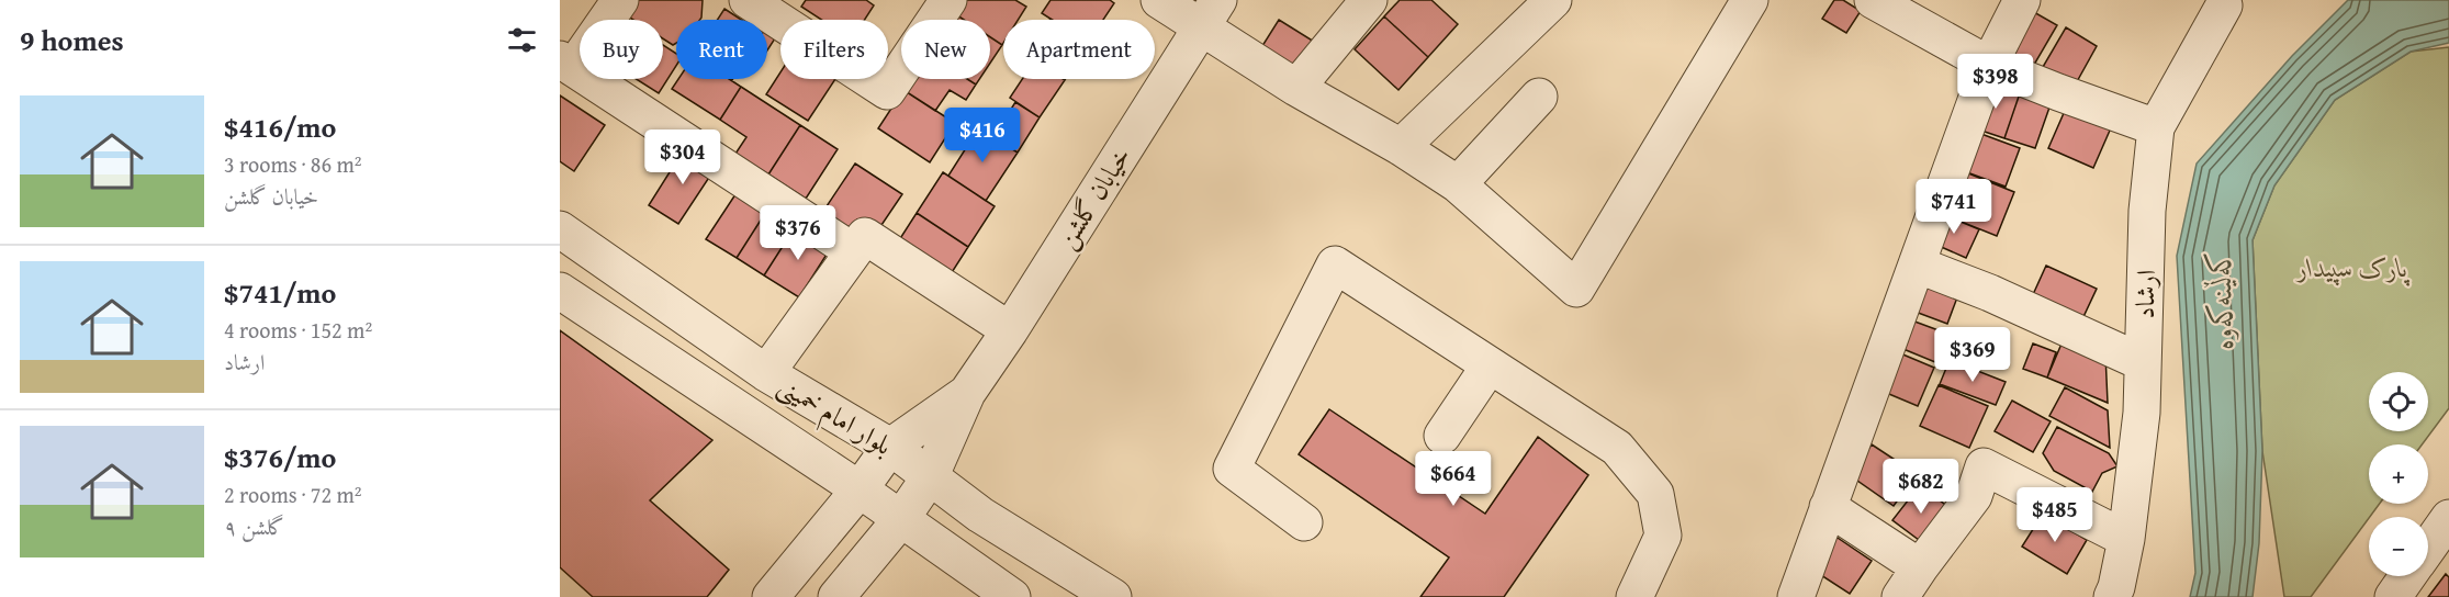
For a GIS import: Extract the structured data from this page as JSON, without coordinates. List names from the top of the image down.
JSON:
{
  "streets": {
    "street": ["خیابان گلشن", "ارشاد", "بلوار امام خمینی"]
  },
  "crossings": [
    ["خیابان گلشن", "بلوار امام خمینی"]
  ],
  "water": ["کەڵینەکەوە"],
  "parks": ["پارک سپیدار"],
  "page": {
    "heading": "9 homes",
    "chip": [
      "Buy",
      "Rent",
      "Filters",
      "New",
      "Apartment"
    ],
    "price": [
      "$398",
      "$416",
      "$304",
      "$741",
      "$376",
      "$369",
      "$664",
      "$682",
      "$485"
    ],
    "list": [
      {
        "name": "$416/mo",
        "note": "3 rooms · 86 m² · خیابان گلشن"
      },
      {
        "name": "$741/mo",
        "note": "4 rooms · 152 m² · ارشاد"
      },
      {
        "name": "$376/mo",
        "note": "2 rooms · 72 m² · گلشن ۹"
      }
    ],
    "map_buttons": ["+", "−"]
  }
}
